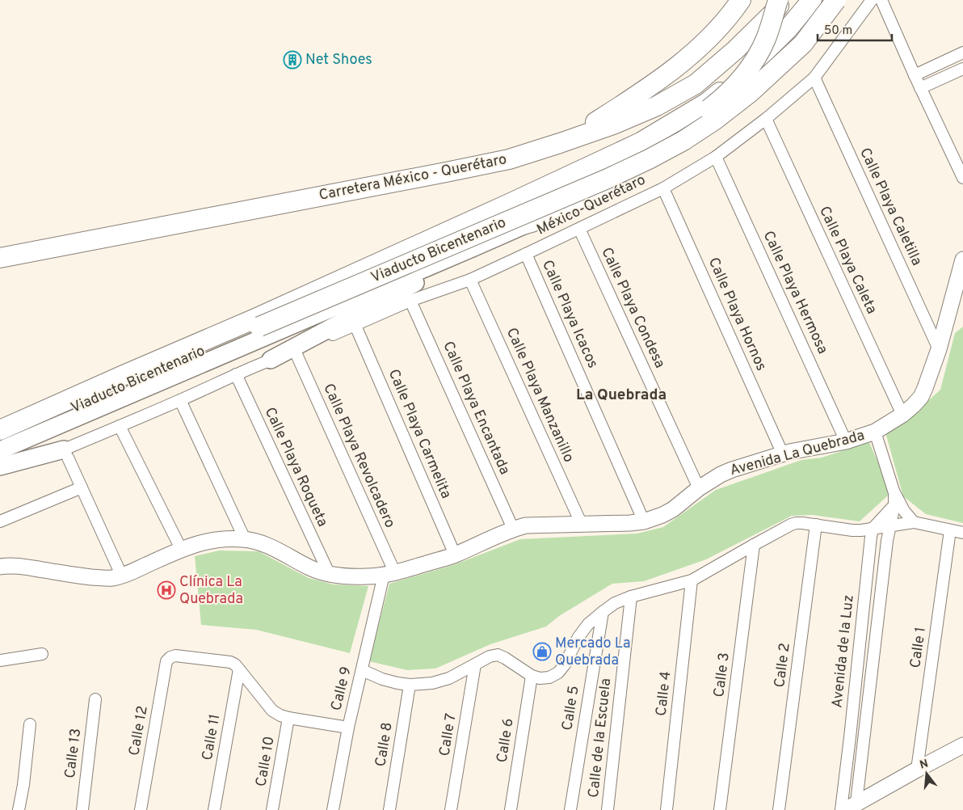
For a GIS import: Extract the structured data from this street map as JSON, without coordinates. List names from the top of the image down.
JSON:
{
  "streets": {
    "highway": ["Carretera México - Querétaro", "Viaducto Bicentenario"],
    "street": [
      "México-Querétaro",
      "Calle Playa Caletilla",
      "Calle Playa Caleta",
      "Calle Playa Hermosa",
      "Calle Playa Condesa",
      "Calle Playa Icacos",
      "Calle Playa Hornos",
      "Calle Playa Manzanillo",
      "Calle Playa Encantada",
      "Calle Playa Carmelita",
      "Avenida La Quebrada",
      "Calle Playa Revolcadero",
      "Calle Playa Roqueta",
      "Calle 1",
      "Avenida de la Luz",
      "Calle 2",
      "Calle 3",
      "Calle 9",
      "Calle 4",
      "Calle 5",
      "Calle 12",
      "Calle 7",
      "Calle 11",
      "Calle de la Escuela",
      "Calle 6",
      "Calle 8",
      "Calle 13",
      "Calle 10"
    ]
  },
  "crossings": [
    ["México-Querétaro", "Calle Playa Caletilla"],
    ["México-Querétaro", "Calle Playa Caleta"],
    ["México-Querétaro", "Calle Playa Hermosa"],
    ["México-Querétaro", "Calle Playa Condesa"],
    ["México-Querétaro", "Calle Playa Icacos"],
    ["México-Querétaro", "Calle Playa Hornos"],
    ["México-Querétaro", "Calle Playa Manzanillo"],
    ["México-Querétaro", "Calle Playa Encantada"],
    ["México-Querétaro", "Calle Playa Carmelita"],
    ["México-Querétaro", "Calle Playa Revolcadero"],
    ["México-Querétaro", "Calle Playa Roqueta"],
    ["Calle Playa Caletilla", "Avenida La Quebrada"],
    ["Calle Playa Caleta", "Avenida La Quebrada"],
    ["Calle Playa Hermosa", "Avenida La Quebrada"],
    ["Calle Playa Condesa", "Avenida La Quebrada"],
    ["Calle Playa Icacos", "Avenida La Quebrada"],
    ["Calle Playa Hornos", "Avenida La Quebrada"],
    ["Calle Playa Manzanillo", "Avenida La Quebrada"],
    ["Calle Playa Encantada", "Avenida La Quebrada"],
    ["Calle Playa Carmelita", "Avenida La Quebrada"],
    ["Avenida La Quebrada", "Calle Playa Revolcadero"],
    ["Avenida La Quebrada", "Calle Playa Roqueta"],
    ["Avenida La Quebrada", "Avenida de la Luz"],
    ["Avenida La Quebrada", "Calle 9"],
    ["Calle Playa Revolcadero", "Calle 9"],
    ["Calle 12", "Calle 11"]
  ],
  "districts": ["La Quebrada"],
  "places": {
    "building": ["Net Shoes"],
    "hospital": ["Clínica La Quebrada"],
    "shop": ["Mercado La Quebrada"]
  },
  "scale_bar": "50 m",
  "north": "top"
}
